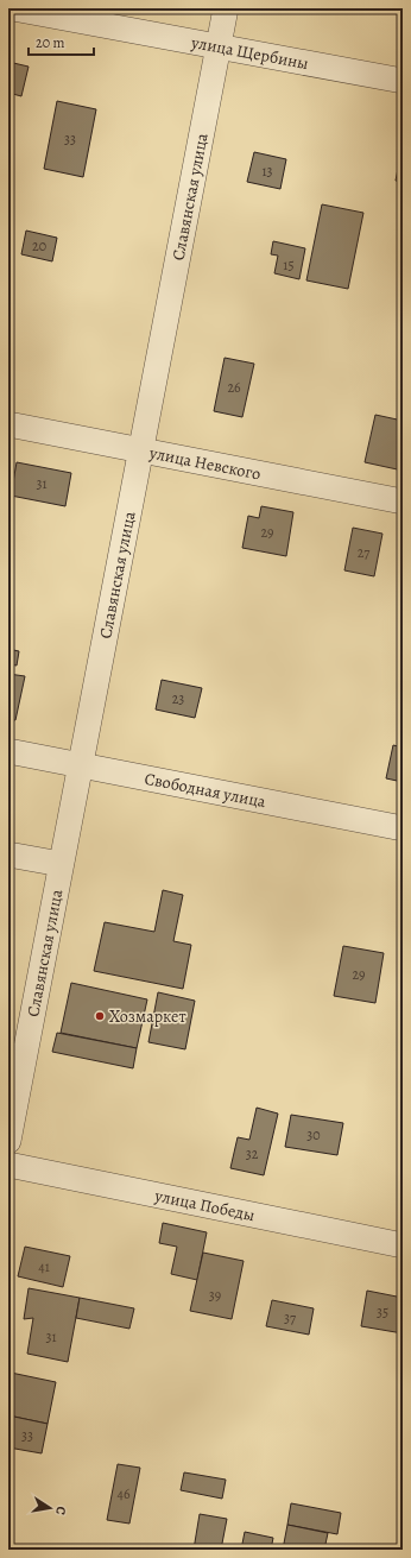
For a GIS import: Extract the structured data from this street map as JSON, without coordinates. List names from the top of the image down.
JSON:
{
  "streets": {
    "street": [
      "улица Щербины",
      "Славянская улица",
      "улица Невского",
      "Свободная улица",
      "улица Победы"
    ]
  },
  "crossings": [
    ["улица Щербины", "Славянская улица"],
    ["Славянская улица", "улица Невского"],
    ["Славянская улица", "Свободная улица"]
  ],
  "places": ["Хозмаркет"],
  "house_numbers": [
    "33",
    "13",
    "20",
    "15",
    "26",
    "31",
    "29",
    "27",
    "23",
    "29",
    "30",
    "32",
    "41",
    "39",
    "35",
    "37",
    "31",
    "33",
    "46"
  ],
  "scale_bar": "20 m",
  "north": "right"
}
